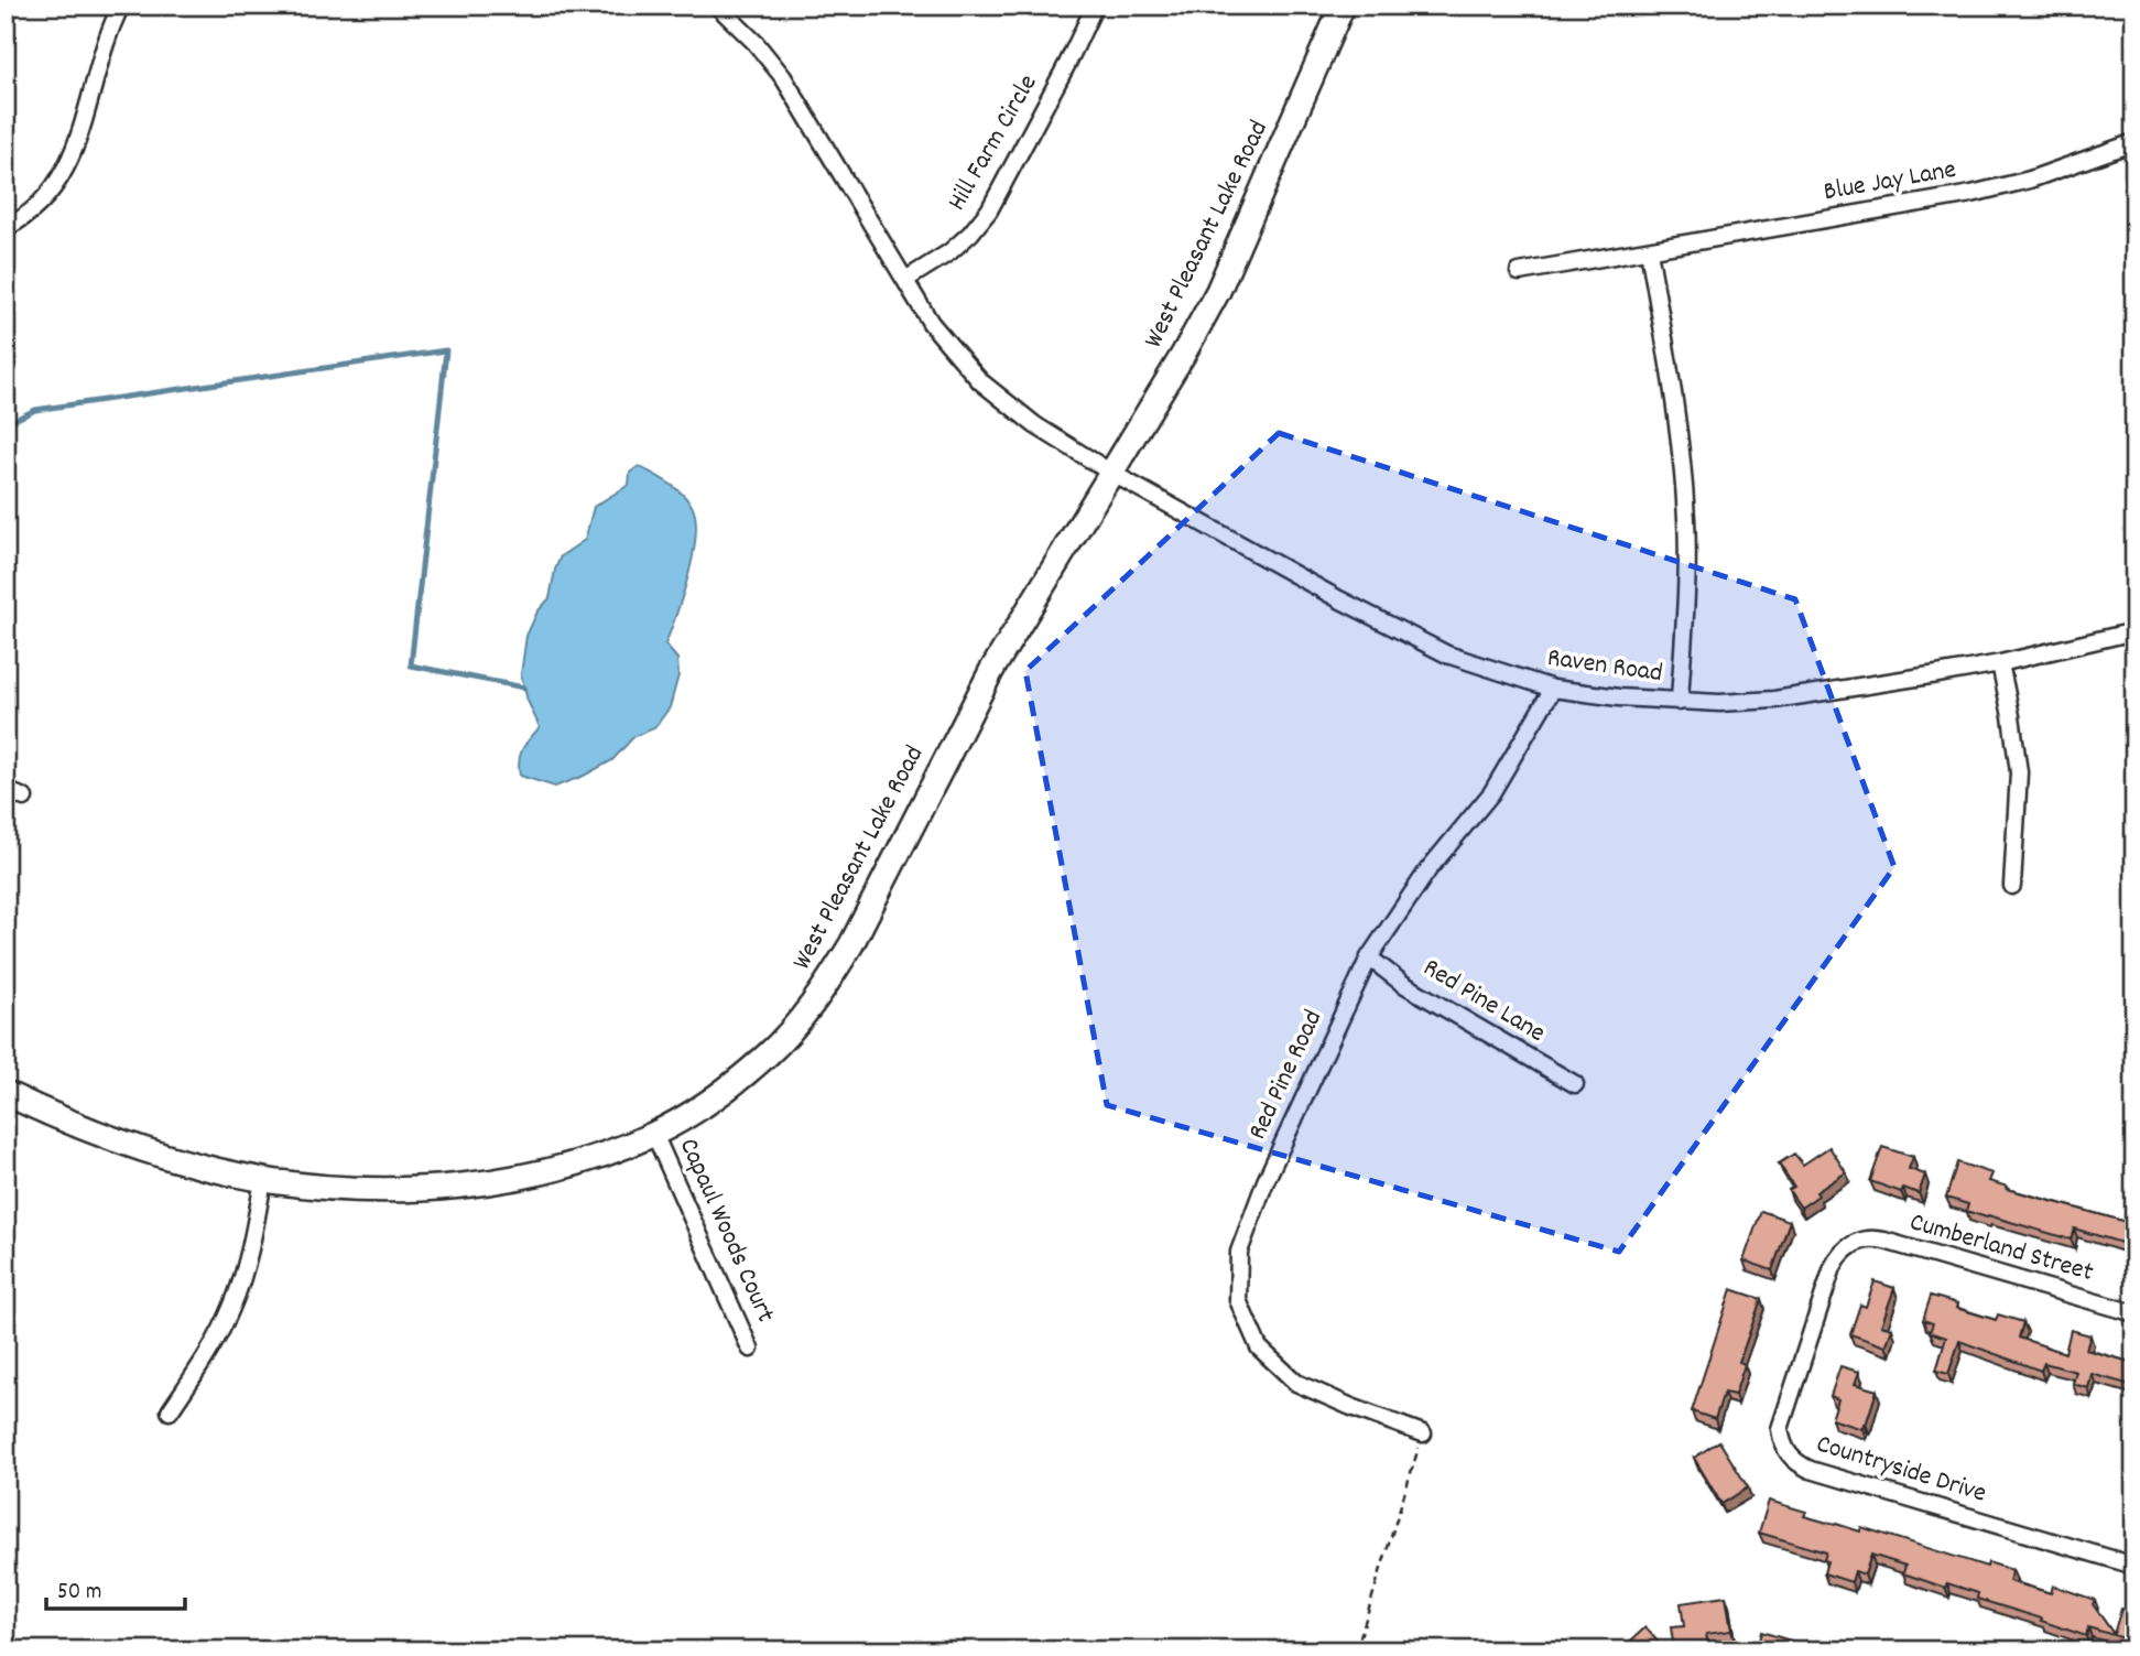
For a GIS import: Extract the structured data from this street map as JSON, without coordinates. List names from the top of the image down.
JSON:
{
  "streets": {
    "street": [
      "Hill Farm Circle",
      "Blue Jay Lane",
      "West Pleasant Lake Road",
      "Raven Road",
      "Red Pine Lane",
      "Red Pine Road",
      "Capaul Woods Court",
      "Cumberland Street",
      "Countryside Drive"
    ]
  },
  "crossings": [
    ["West Pleasant Lake Road", "Raven Road"],
    ["West Pleasant Lake Road", "Capaul Woods Court"],
    ["Raven Road", "Red Pine Road"],
    ["Red Pine Lane", "Red Pine Road"],
    ["Cumberland Street", "Countryside Drive"]
  ],
  "scale_bar": "50 m"
}
